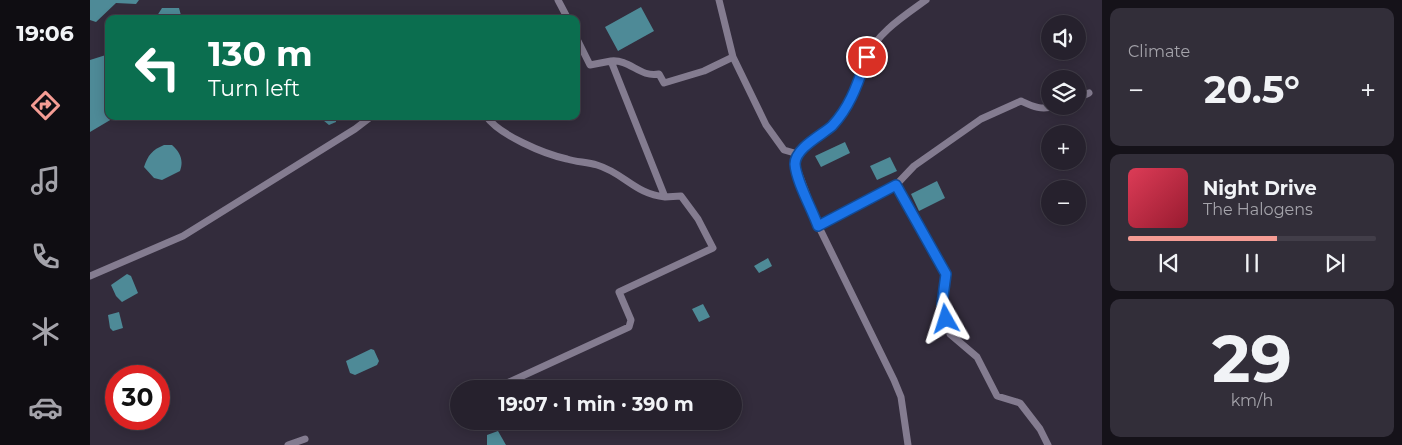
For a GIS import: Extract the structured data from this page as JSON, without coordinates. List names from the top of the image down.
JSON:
{
  "page": {
    "tabs": "19:06",
    "tile": [
      "Climate",
      ["29", "km/h"]
    ],
    "map_buttons": ["+", "−"],
    "turn": ["130 m", "Turn left"],
    "heat": ["−", "20.5°", "+"],
    "song": ["Night Drive", "The Halogens"],
    "limit": "30",
    "trip": "19:07 · 1 min · 390 m"
  }
}
